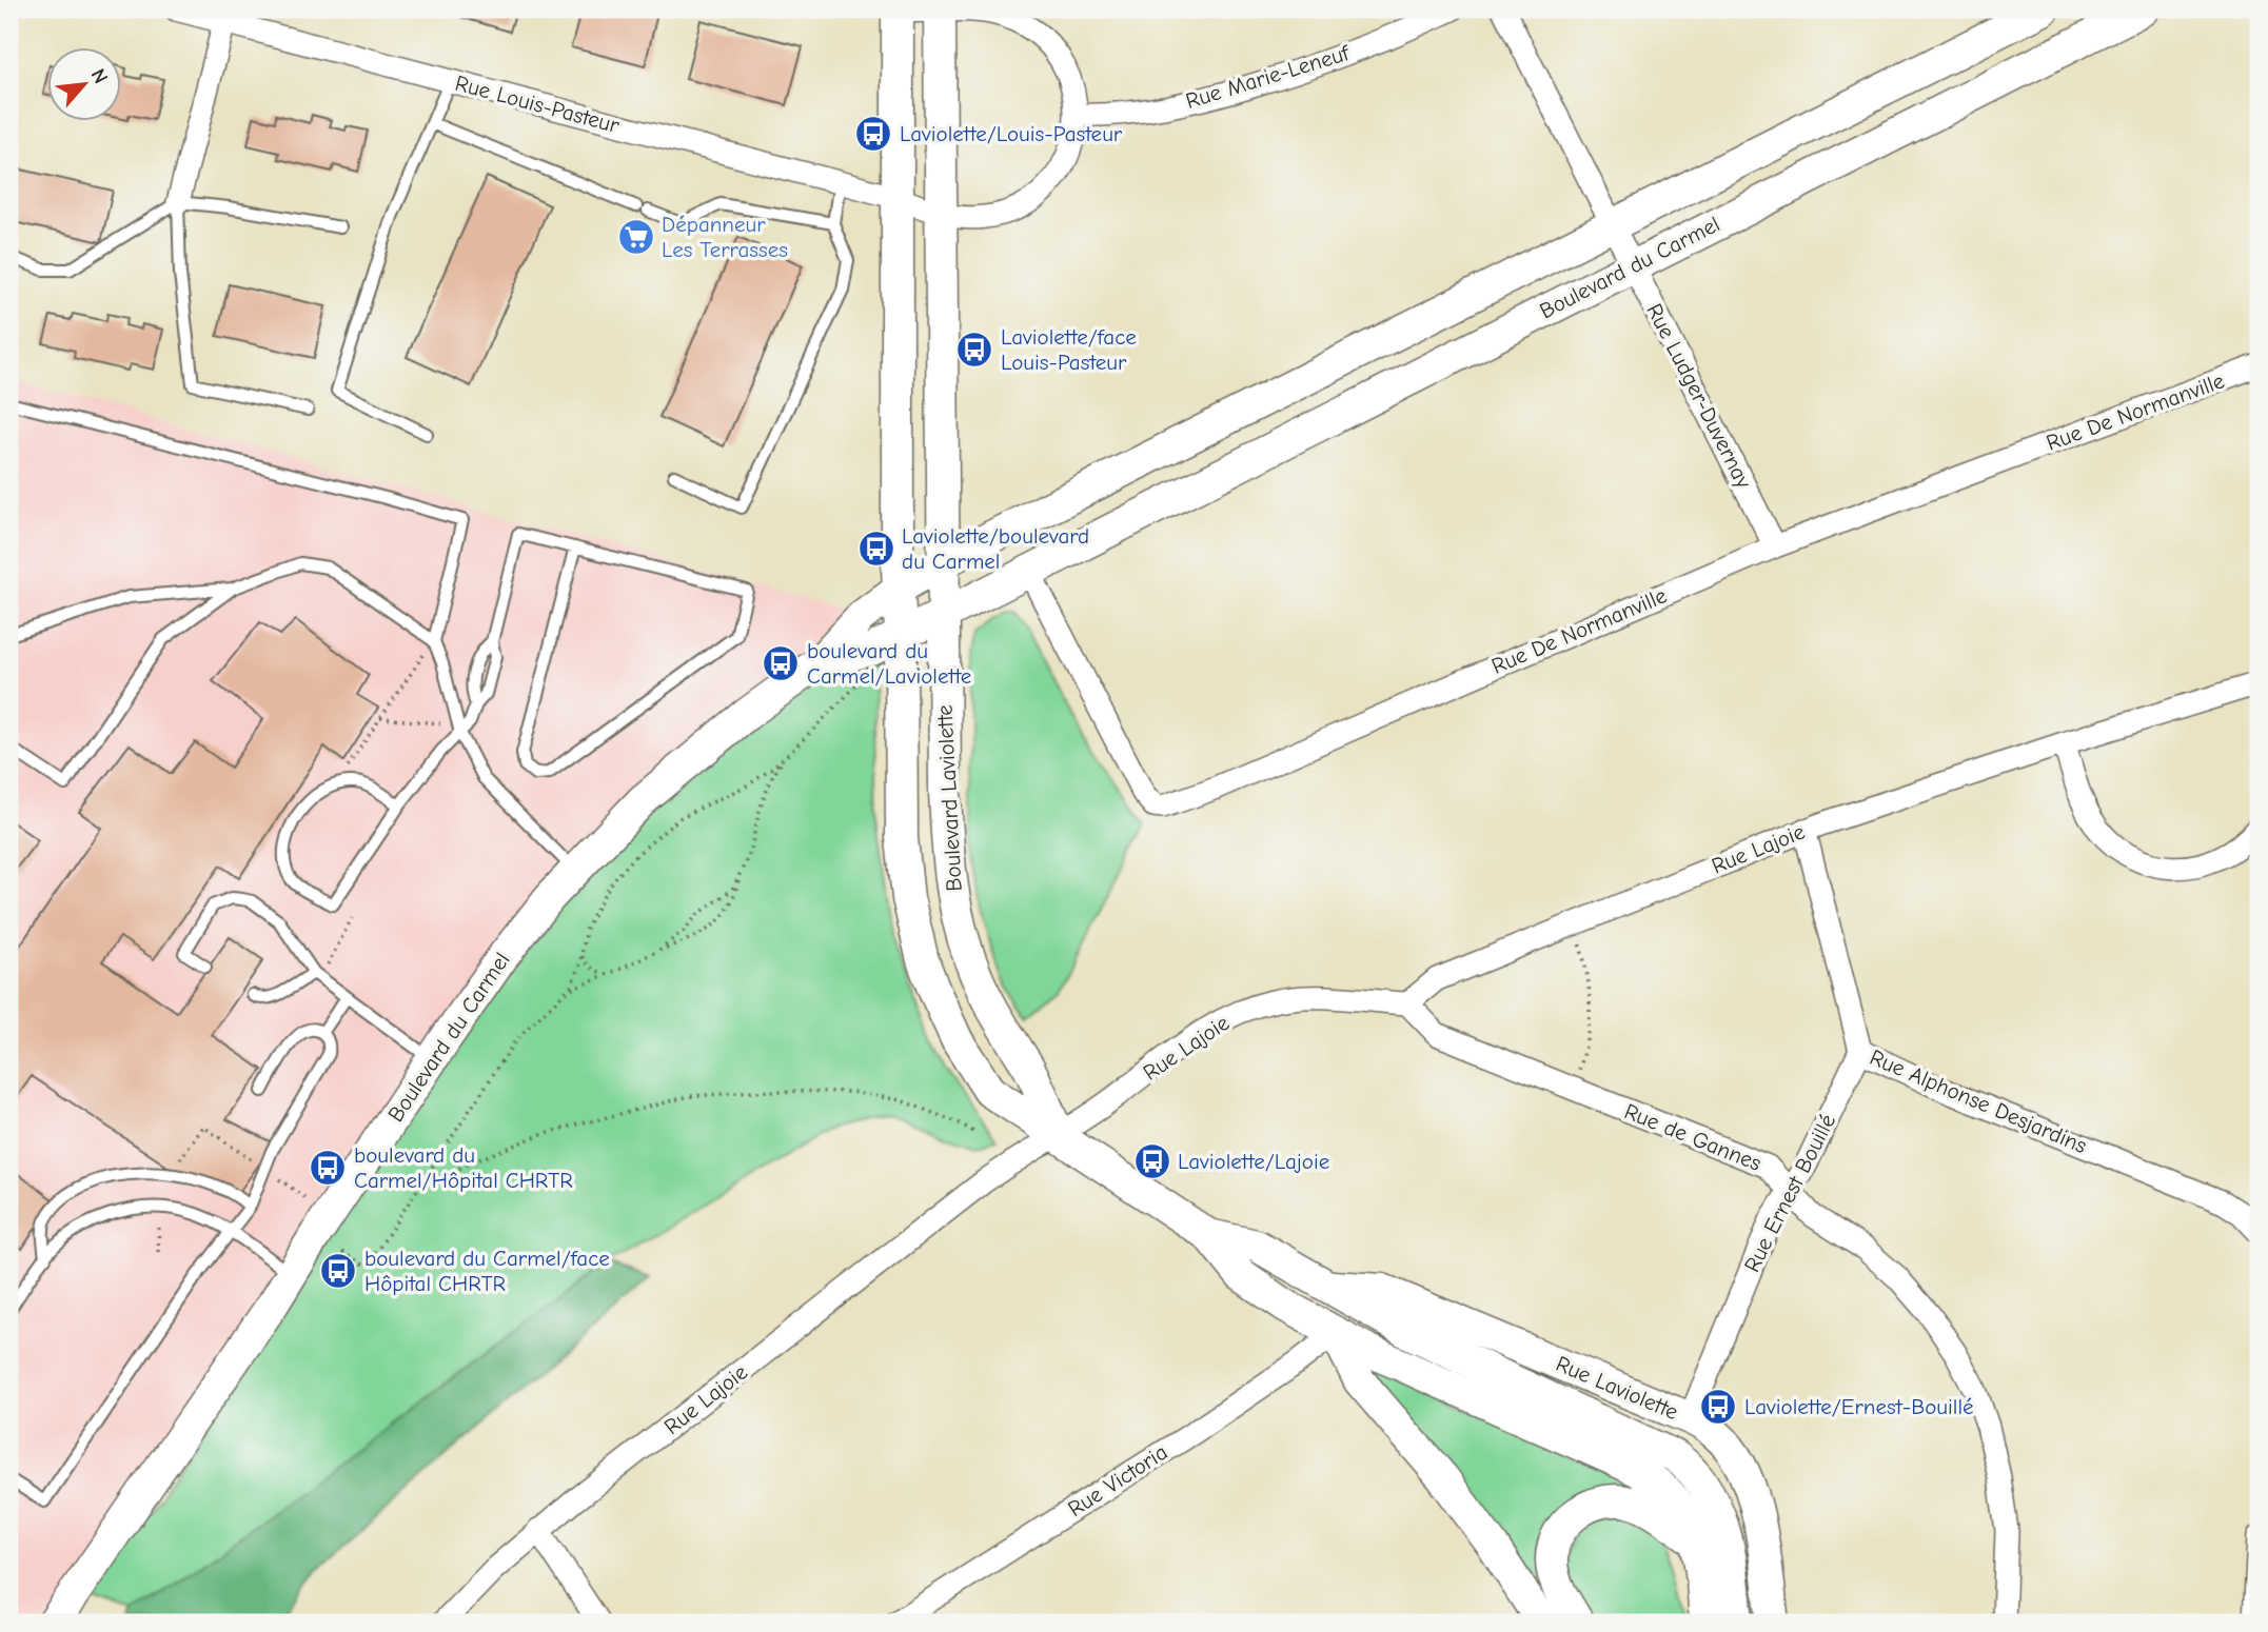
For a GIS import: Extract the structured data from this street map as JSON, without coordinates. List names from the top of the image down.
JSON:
{
  "streets": {
    "street": [
      "Rue Marie-Leneuf",
      "Rue Louis-Pasteur",
      "Boulevard du Carmel",
      "Rue Ludger-Duvernay",
      "Rue De Normanville",
      "Boulevard Laviolette",
      "Rue Lajoie",
      "Rue Alphonse Desjardins",
      "Rue de Gannes",
      "Rue Ernest Bouillé",
      "Rue Laviolette",
      "Rue Victoria"
    ]
  },
  "crossings": [
    ["Rue Louis-Pasteur", "Boulevard Laviolette"],
    ["Boulevard du Carmel", "Rue Ludger-Duvernay"],
    ["Boulevard du Carmel", "Rue De Normanville"],
    ["Boulevard du Carmel", "Boulevard Laviolette"],
    ["Rue Ludger-Duvernay", "Rue De Normanville"],
    ["Boulevard Laviolette", "Rue Lajoie"],
    ["Boulevard Laviolette", "Rue Laviolette"],
    ["Rue Lajoie", "Rue Alphonse Desjardins"],
    ["Rue Lajoie", "Rue de Gannes"],
    ["Rue Lajoie", "Rue Laviolette"],
    ["Rue Alphonse Desjardins", "Rue Ernest Bouillé"],
    ["Rue de Gannes", "Rue Ernest Bouillé"],
    ["Rue Ernest Bouillé", "Rue Laviolette"],
    ["Rue Laviolette", "Rue Victoria"]
  ],
  "places": {
    "bus stop": [
      "Laviolette/Louis-Pasteur",
      "Laviolette/face Louis-Pasteur",
      "Laviolette/boulevard du Carmel",
      "boulevard du Carmel/Laviolette",
      "Laviolette/Lajoie",
      "boulevard du Carmel/Hôpital CHRTR",
      "boulevard du Carmel/face Hôpital CHRTR",
      "Laviolette/Ernest-Bouillé"
    ],
    "supermarket": ["Dépanneur Les Terrasses"]
  },
  "north": "top right"
}
